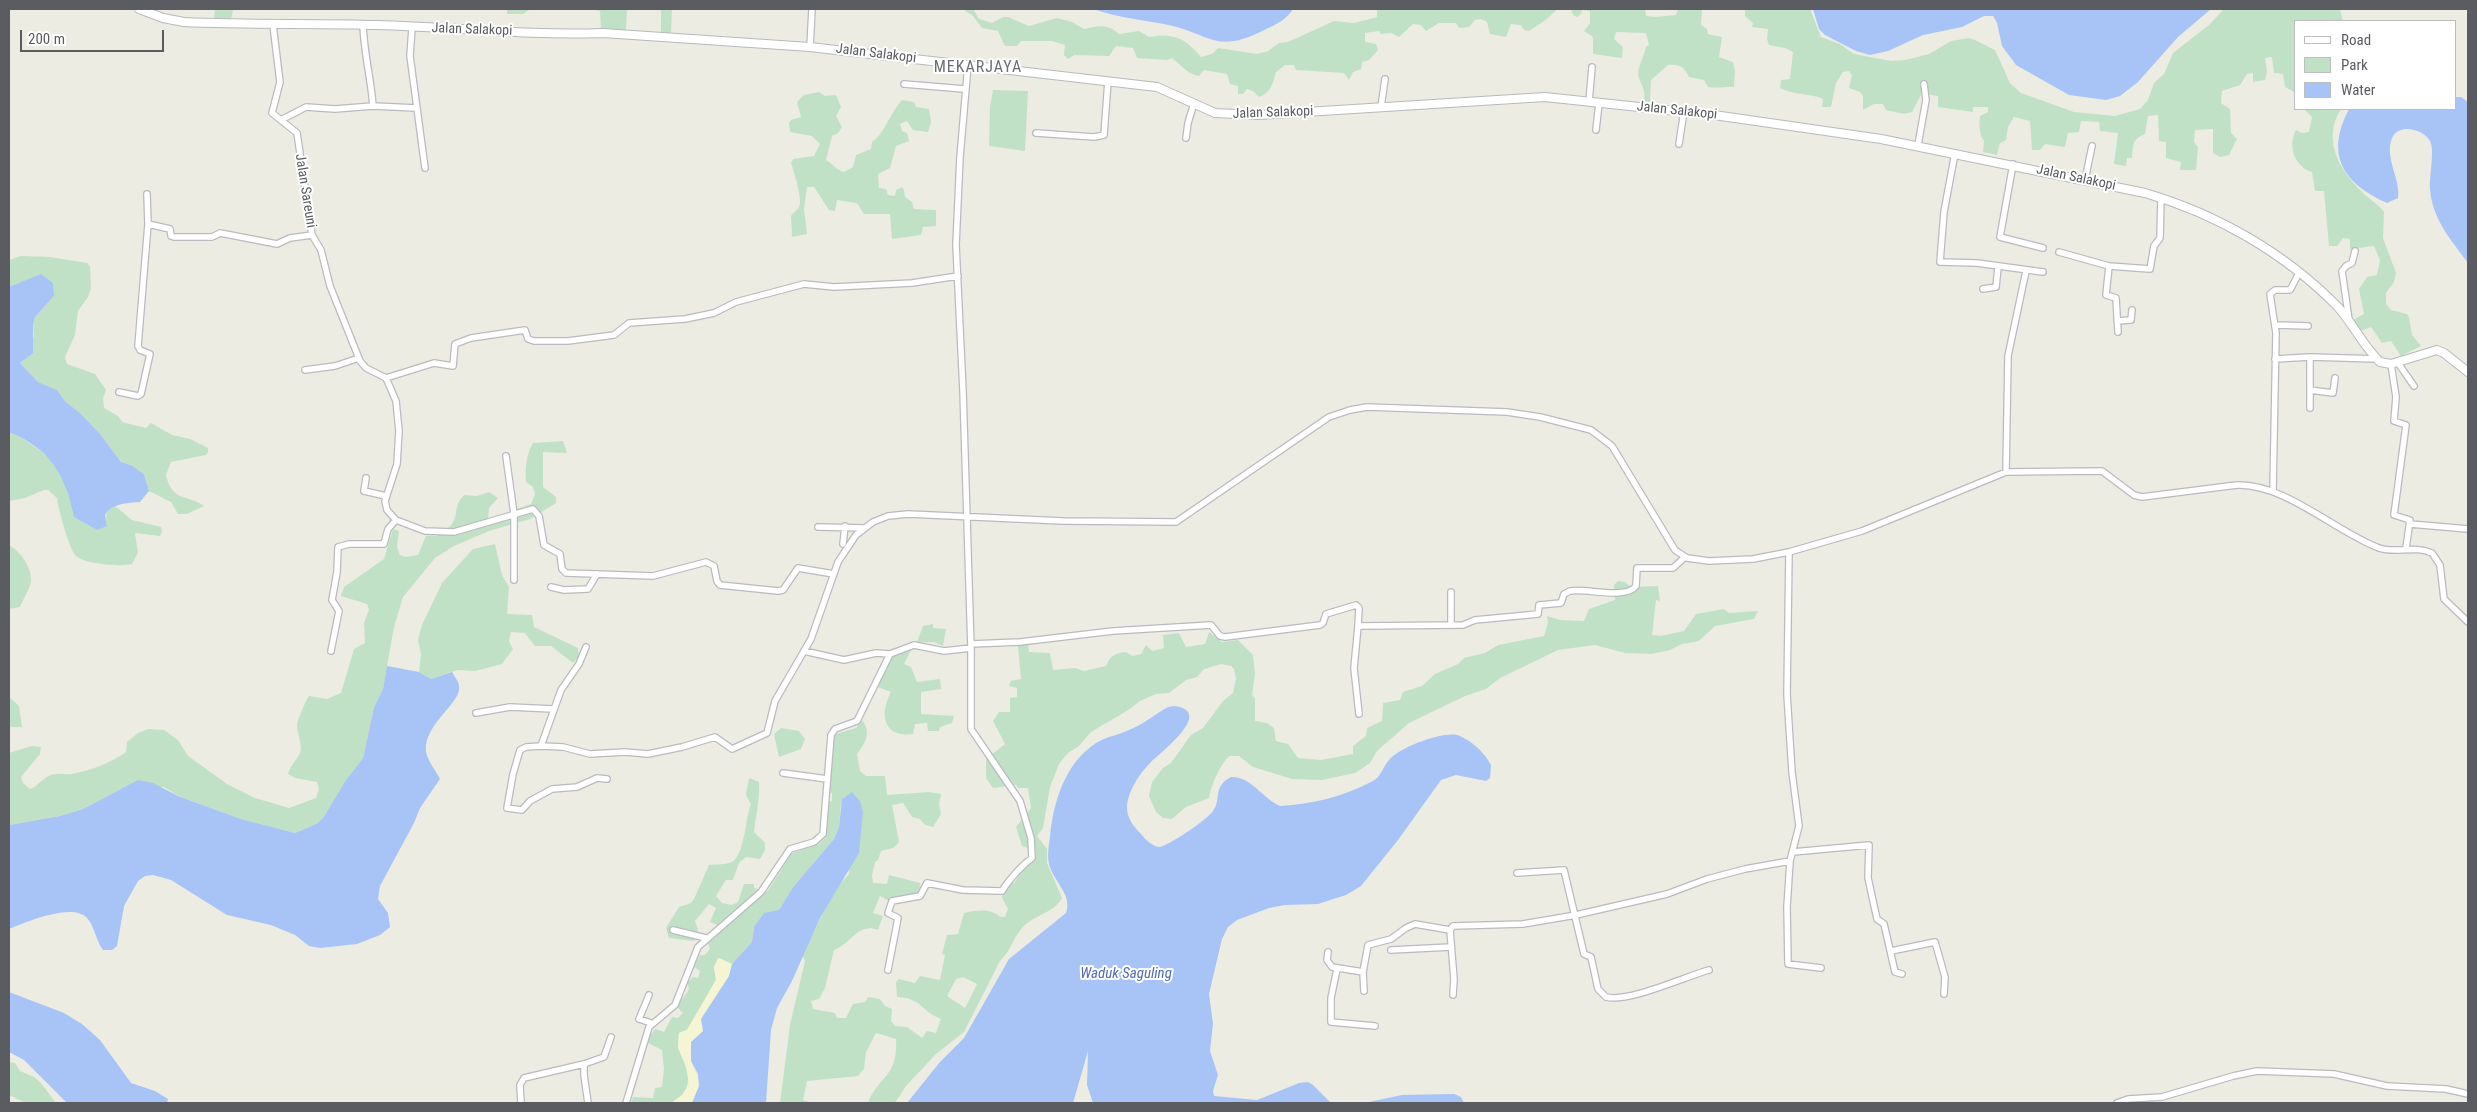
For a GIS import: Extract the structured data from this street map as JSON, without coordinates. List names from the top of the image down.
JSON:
{
  "streets": {
    "street": ["Jalan Salakopi", "Jalan Sareuni"]
  },
  "crossings": [
    ["Jalan Salakopi", "Jalan Sareuni"]
  ],
  "districts": ["MEKARJAYA"],
  "water": ["Waduk Saguling"],
  "legend": ["Road", "Park", "Water"],
  "scale_bar": "200 m"
}
